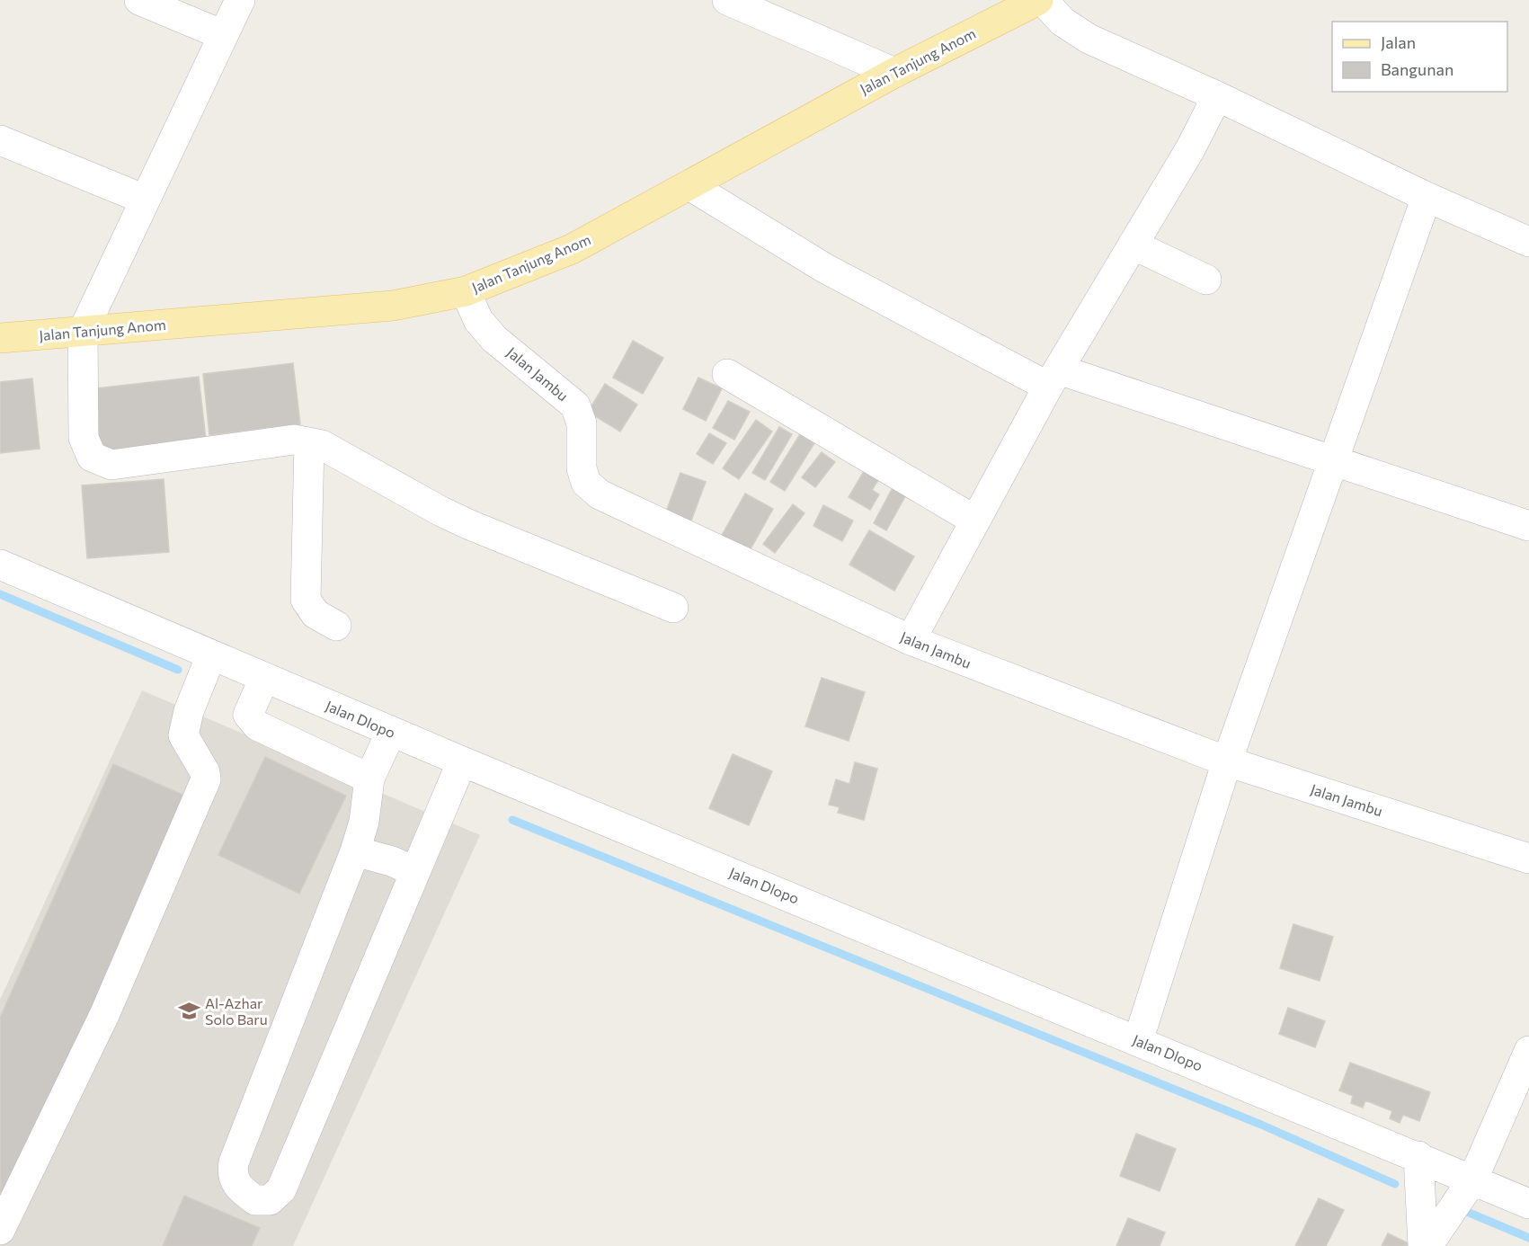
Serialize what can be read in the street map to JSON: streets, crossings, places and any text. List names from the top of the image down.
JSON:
{
  "streets": {
    "main road": ["Jalan Tanjung Anom"],
    "street": ["Jalan Jambu", "Jalan Dlopo"]
  },
  "crossings": [
    ["Jalan Tanjung Anom", "Jalan Jambu"]
  ],
  "places": {
    "school or university": ["Al-Azhar Solo Baru"]
  },
  "legend": ["Jalan", "Bangunan"]
}
